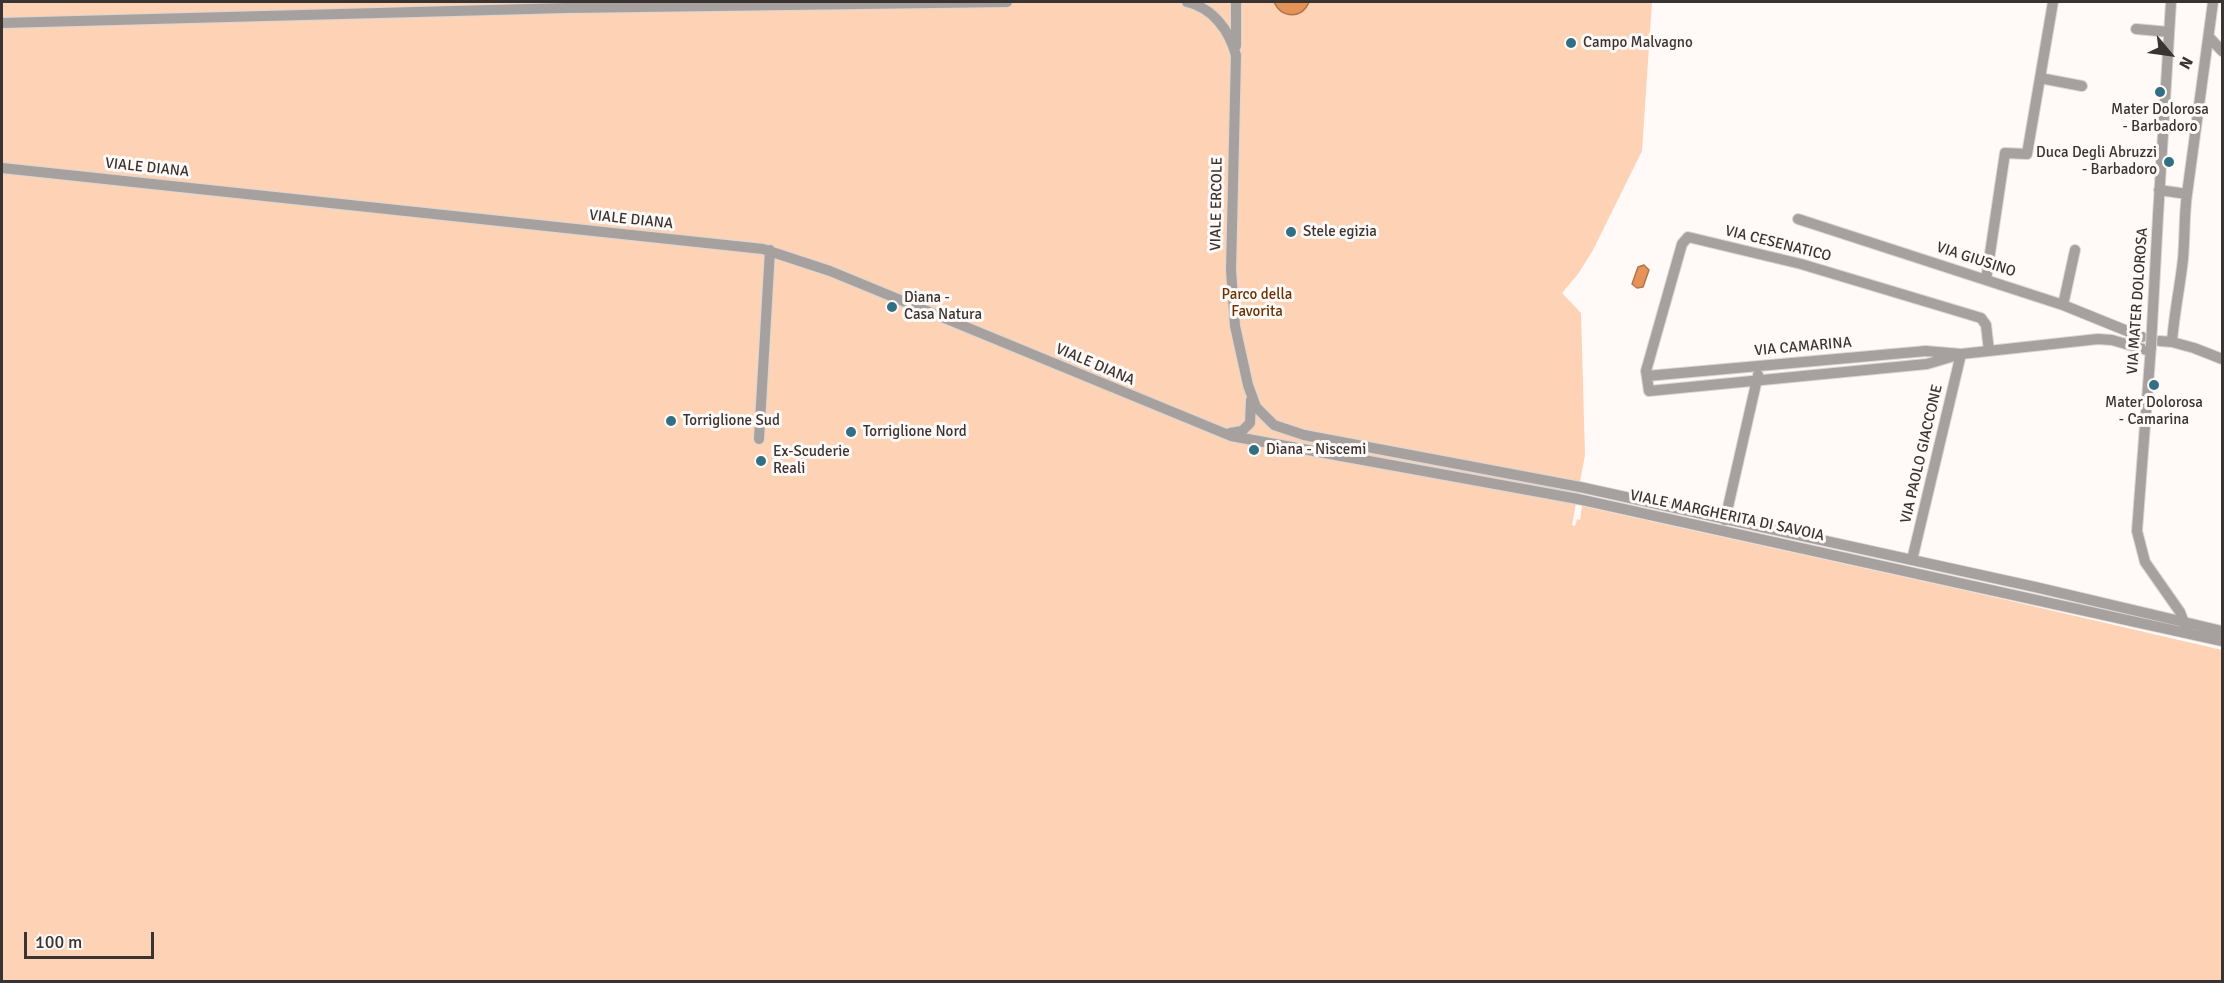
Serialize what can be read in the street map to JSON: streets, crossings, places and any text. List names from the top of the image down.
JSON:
{
  "streets": {
    "street": [
      "VIALE DIANA",
      "VIALE ERCOLE",
      "VIA CESENATICO",
      "VIA GIUSINO",
      "VIA MATER DOLOROSA",
      "VIA CAMARINA",
      "VIA PAOLO GIACCONE",
      "VIALE MARGHERITA DI SAVOIA"
    ]
  },
  "crossings": [
    ["VIALE DIANA", "VIALE MARGHERITA DI SAVOIA"],
    ["VIALE ERCOLE", "VIALE MARGHERITA DI SAVOIA"],
    ["VIA CESENATICO", "VIA CAMARINA"],
    ["VIA MATER DOLOROSA", "VIA CAMARINA"],
    ["VIA MATER DOLOROSA", "VIALE MARGHERITA DI SAVOIA"],
    ["VIA CAMARINA", "VIA PAOLO GIACCONE"],
    ["VIA PAOLO GIACCONE", "VIALE MARGHERITA DI SAVOIA"]
  ],
  "parks": ["Parco della Favorita"],
  "places": [
    "Campo Malvagno",
    "Mater Dolorosa - Barbadoro",
    "Duca Degli Abruzzi - Barbadoro",
    "Stele egizia",
    "Diana - Casa Natura",
    "Mater Dolorosa - Camarina",
    "Torriglione Sud",
    "Torriglione Nord",
    "Diana - Niscemi",
    "Ex-Scuderie Reali"
  ],
  "scale_bar": "100 m",
  "north": "bottom right"
}
